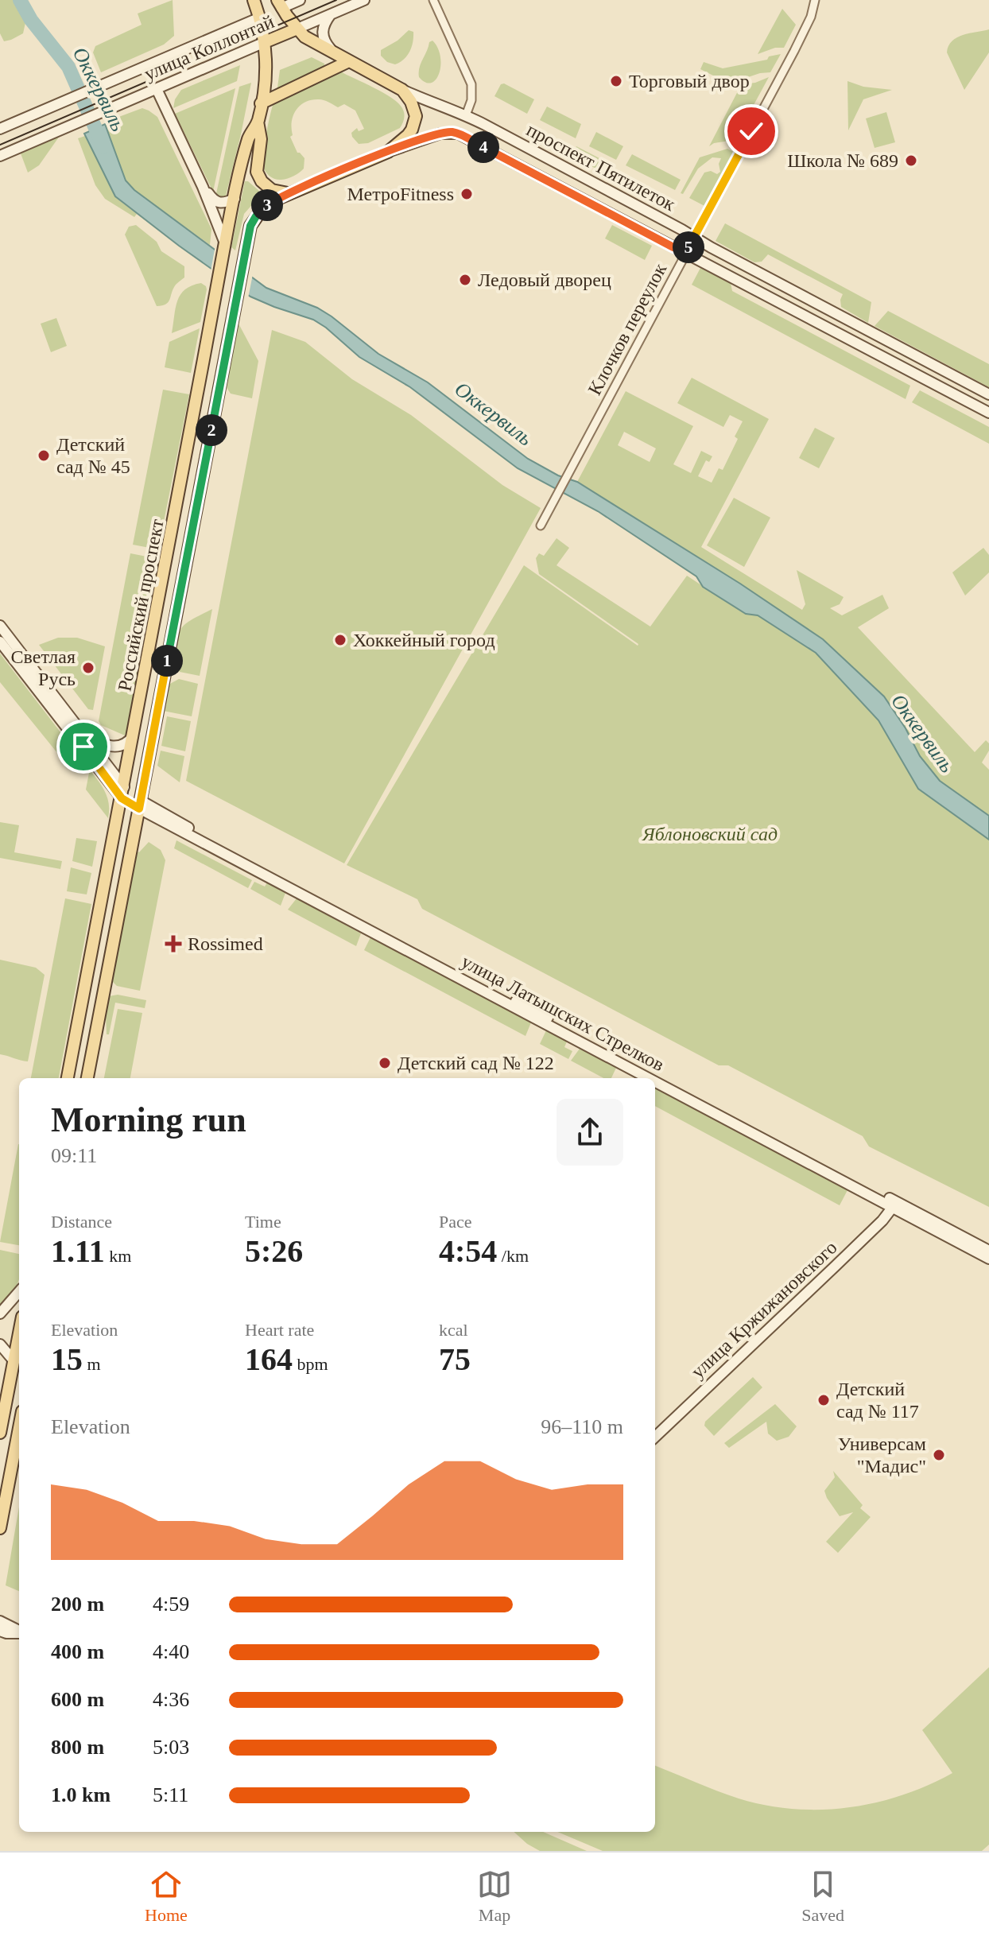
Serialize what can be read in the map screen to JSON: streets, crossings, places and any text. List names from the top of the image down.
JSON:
{
  "streets": {
    "main road": [
      "улица Коллонтай",
      "проспект Пятилеток",
      "Российский проспект",
      "улица Латышских Стрелков"
    ],
    "street": ["Клочков переулок", "улица Кржижановского"]
  },
  "crossings": [
    ["улица Коллонтай", "проспект Пятилеток"],
    ["проспект Пятилеток", "Клочков переулок"],
    ["Российский проспект", "улица Латышских Стрелков"],
    ["улица Латышских Стрелков", "улица Кржижановского"]
  ],
  "water": ["Оккервиль"],
  "parks": ["Яблоновский сад"],
  "places": {
    "other": [
      "Торговый двор",
      "Школа № 689",
      "МетроFitness",
      "Ледовый дворец",
      "Детский сад № 45",
      "Хоккейный город",
      "Светлая Русь",
      "Детский сад № 122",
      "Детский сад № 117",
      "Универсам \"Мадис\""
    ],
    "health": ["Rossimed"]
  },
  "page": {
    "pins": [
      "4",
      "3",
      "5",
      "2",
      "1"
    ],
    "heading": ["Morning run", "09:11"],
    "stats": [
      ["Distance", "1.11 km"],
      ["Time", "5:26"],
      ["Pace", "4:54 /km"],
      ["Elevation", "15 m"],
      ["Heart rate", "164 bpm"],
      ["kcal", "75"]
    ],
    "chart": ["Elevation", "96–110 m"],
    "list": [
      {
        "name": "200 m",
        "note": "4:59"
      },
      {
        "name": "400 m",
        "note": "4:40"
      },
      {
        "name": "600 m",
        "note": "4:36"
      },
      {
        "name": "800 m",
        "note": "5:03"
      },
      {
        "name": "1.0 km",
        "note": "5:11"
      }
    ],
    "tabs": ["Home", "Map", "Saved"]
  }
}
